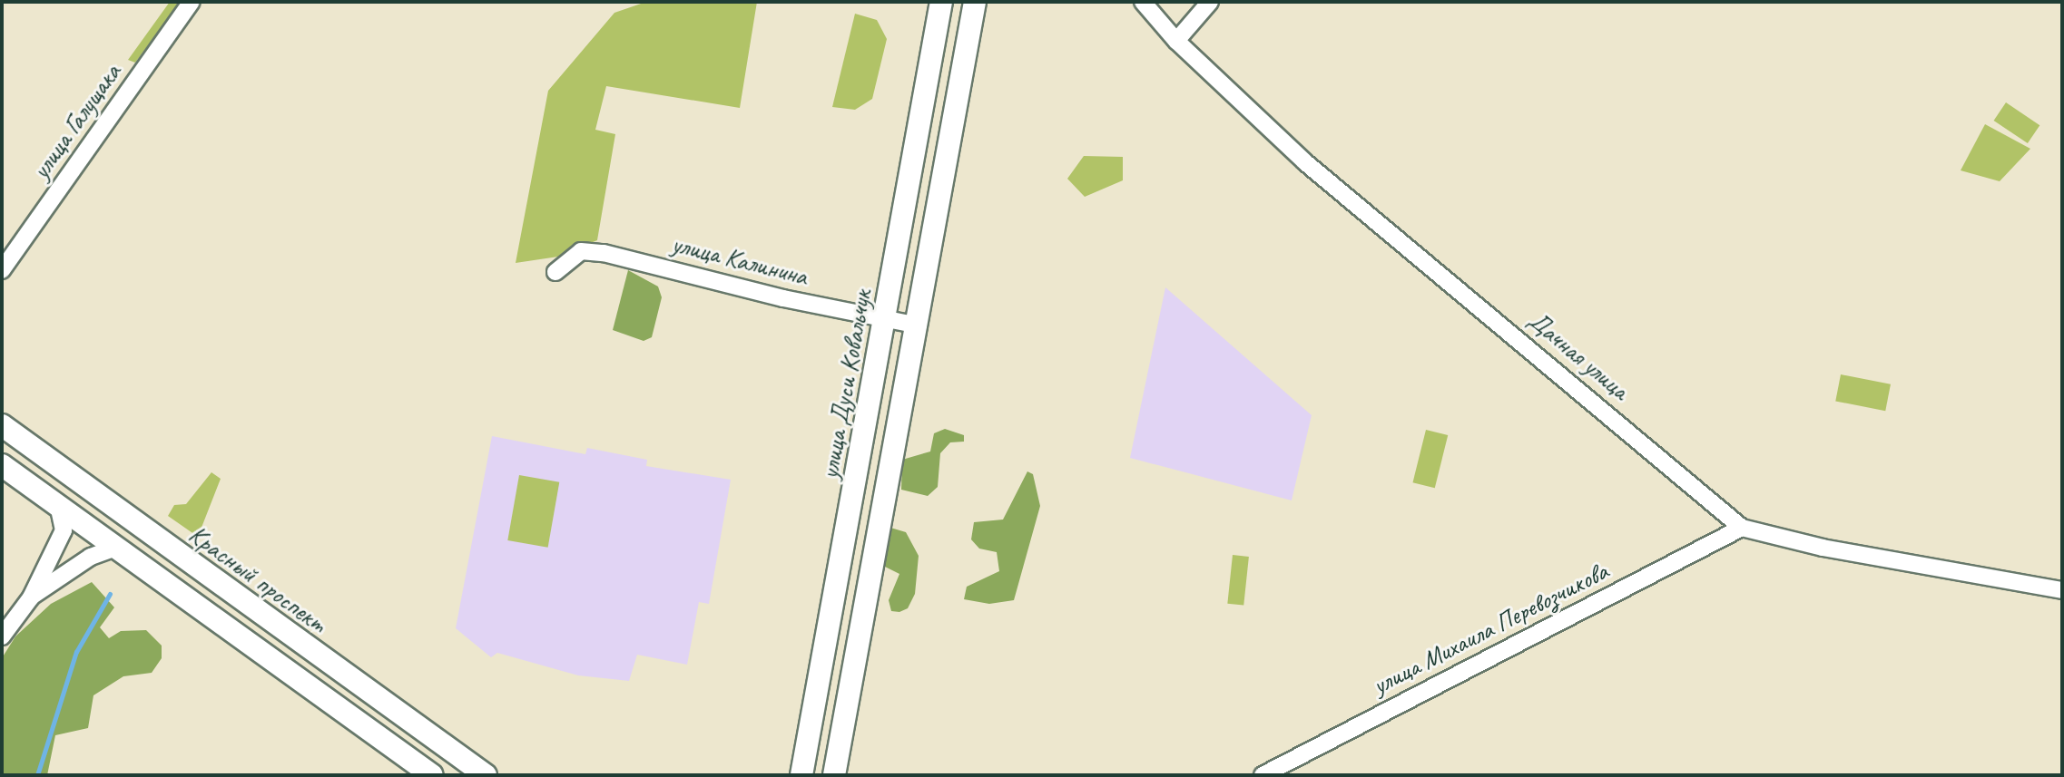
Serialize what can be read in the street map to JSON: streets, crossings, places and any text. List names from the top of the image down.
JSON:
{
  "streets": {
    "main road": ["улица Дуси Ковальчук", "Красный проспект"],
    "street": [
      "улица Галущака",
      "улица Калинина",
      "Дачная улица",
      "улица Михаила Перевозчикова"
    ]
  },
  "crossings": [
    ["улица Калинина", "улица Дуси Ковальчук"],
    ["Дачная улица", "улица Михаила Перевозчикова"]
  ]
}
